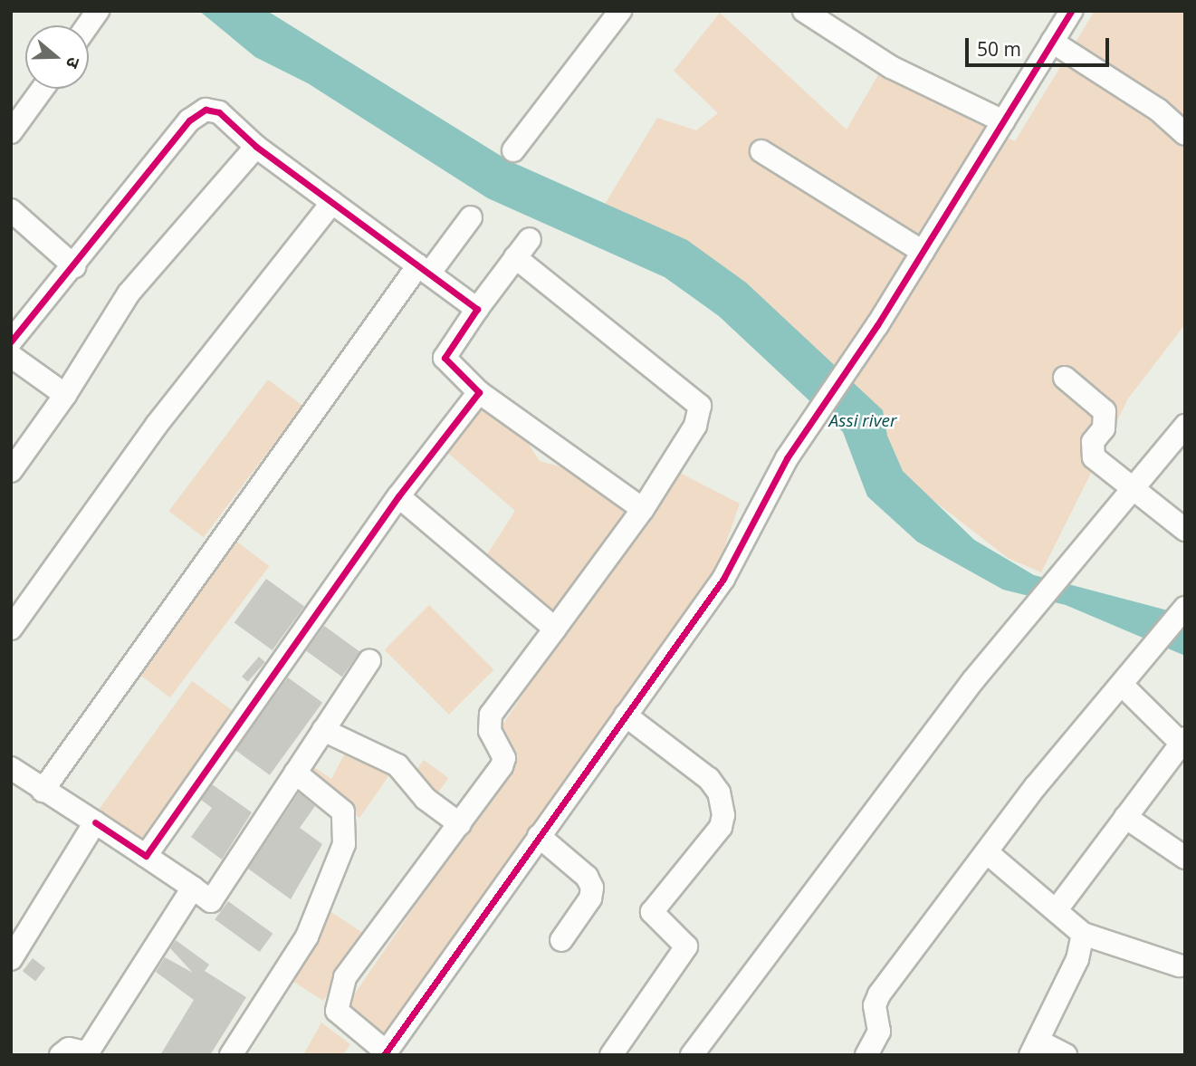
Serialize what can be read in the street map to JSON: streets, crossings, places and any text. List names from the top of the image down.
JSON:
{
  "water": ["Assi river"],
  "scale_bar": "50 m",
  "north": "right"
}
